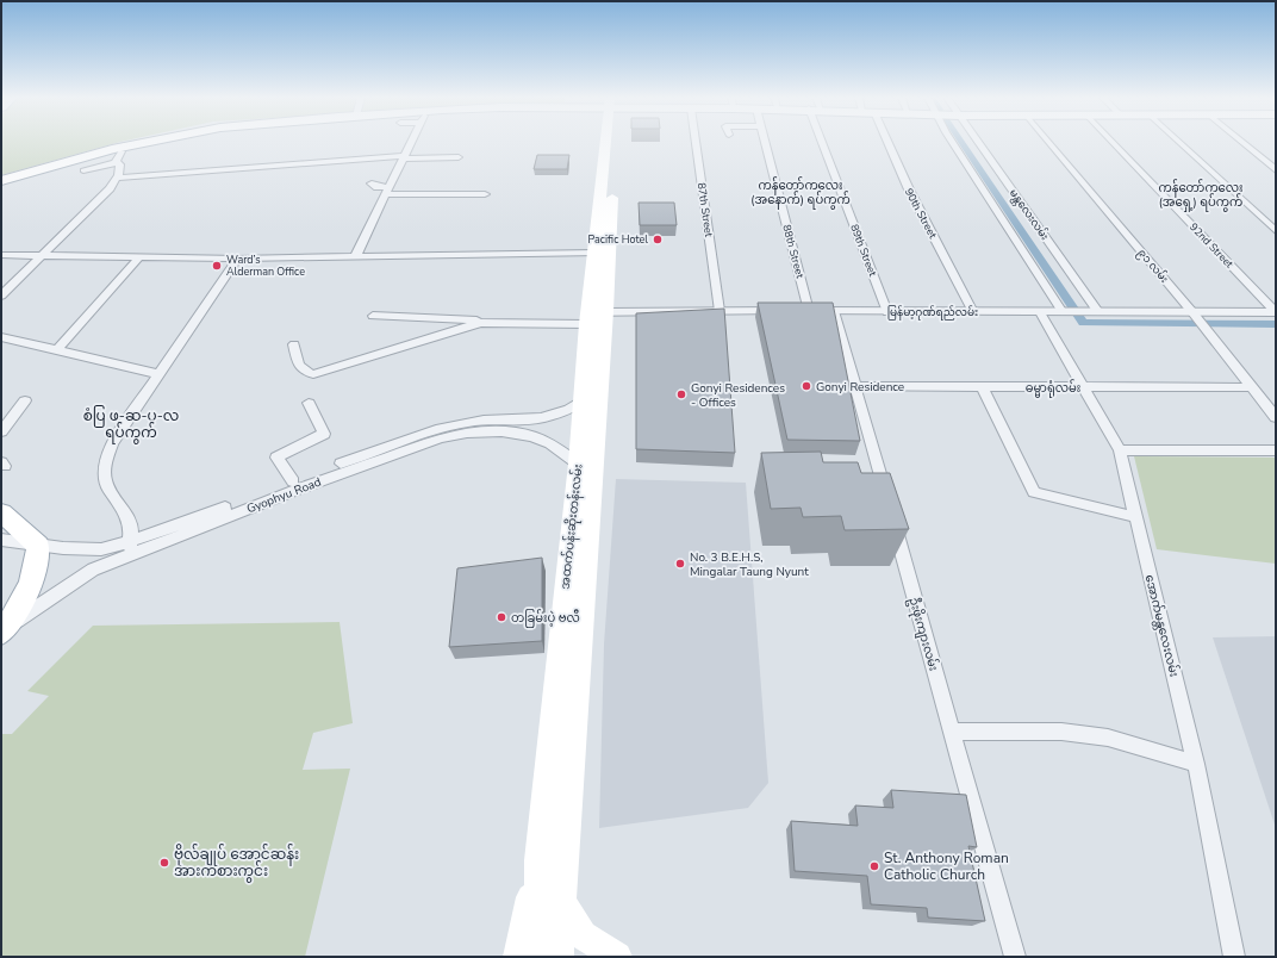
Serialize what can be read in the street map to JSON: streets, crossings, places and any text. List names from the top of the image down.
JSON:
{
  "streets": {
    "main road": ["အထက်ပန်းဆိုးတန်းလမ်း"],
    "street": [
      "87th Street",
      "90th Street",
      "မန္တလေးလမ်း",
      "92nd Street",
      "89th Street",
      "88th Street",
      "၉၁ လမ်း",
      "မြန်မာ့ဂုဏ်ရည်လမ်း",
      "ဓမ္မာရုံလမ်း",
      "Gyophyu Road",
      "အောက်မန္တလေးလမ်း",
      "ဦးဖိုးကျားလမ်း"
    ]
  },
  "crossings": [
    ["87th Street", "မြန်မာ့ဂုဏ်ရည်လမ်း"],
    ["90th Street", "မြန်မာ့ဂုဏ်ရည်လမ်း"],
    ["မန္တလေးလမ်း", "မြန်မာ့ဂုဏ်ရည်လမ်း"],
    ["92nd Street", "မြန်မာ့ဂုဏ်ရည်လမ်း"],
    ["89th Street", "မြန်မာ့ဂုဏ်ရည်လမ်း"],
    ["88th Street", "မြန်မာ့ဂုဏ်ရည်လမ်း"],
    ["၉၁ လမ်း", "မြန်မာ့ဂုဏ်ရည်လမ်း"],
    ["၉၁ လမ်း", "ဓမ္မာရုံလမ်း"],
    ["မြန်မာ့ဂုဏ်ရည်လမ်း", "အထက်ပန်းဆိုးတန်းလမ်း"],
    ["မြန်မာ့ဂုဏ်ရည်လမ်း", "အောက်မန္တလေးလမ်း"],
    ["မြန်မာ့ဂုဏ်ရည်လမ်း", "ဦးဖိုးကျားလမ်း"],
    ["ဓမ္မာရုံလမ်း", "အောက်မန္တလေးလမ်း"],
    ["ဓမ္မာရုံလမ်း", "ဦးဖိုးကျားလမ်း"],
    ["Gyophyu Road", "အထက်ပန်းဆိုးတန်းလမ်း"]
  ],
  "districts": ["ကန်တော်ကလေး (အနောက်) ရပ်ကွက်", "ကန်တော်ကလေး (အရှေ့) ရပ်ကွက်", "စံပြ ဖ-ဆ-ပ-လ ရပ်ကွက်"],
  "places": [
    "Pacific Hotel",
    "Ward’s Alderman Office",
    "Gonyi Residence",
    "Gonyi Residences - Offices",
    "No. 3 B.E.H.S, Mingalar Taung Nyunt",
    "တခြမ်းပဲ့ ဗလီ",
    "ဗိုလ်ချုပ် အောင်ဆန်း အားကစားကွင်း",
    "St. Anthony Roman Catholic Church"
  ]
}
